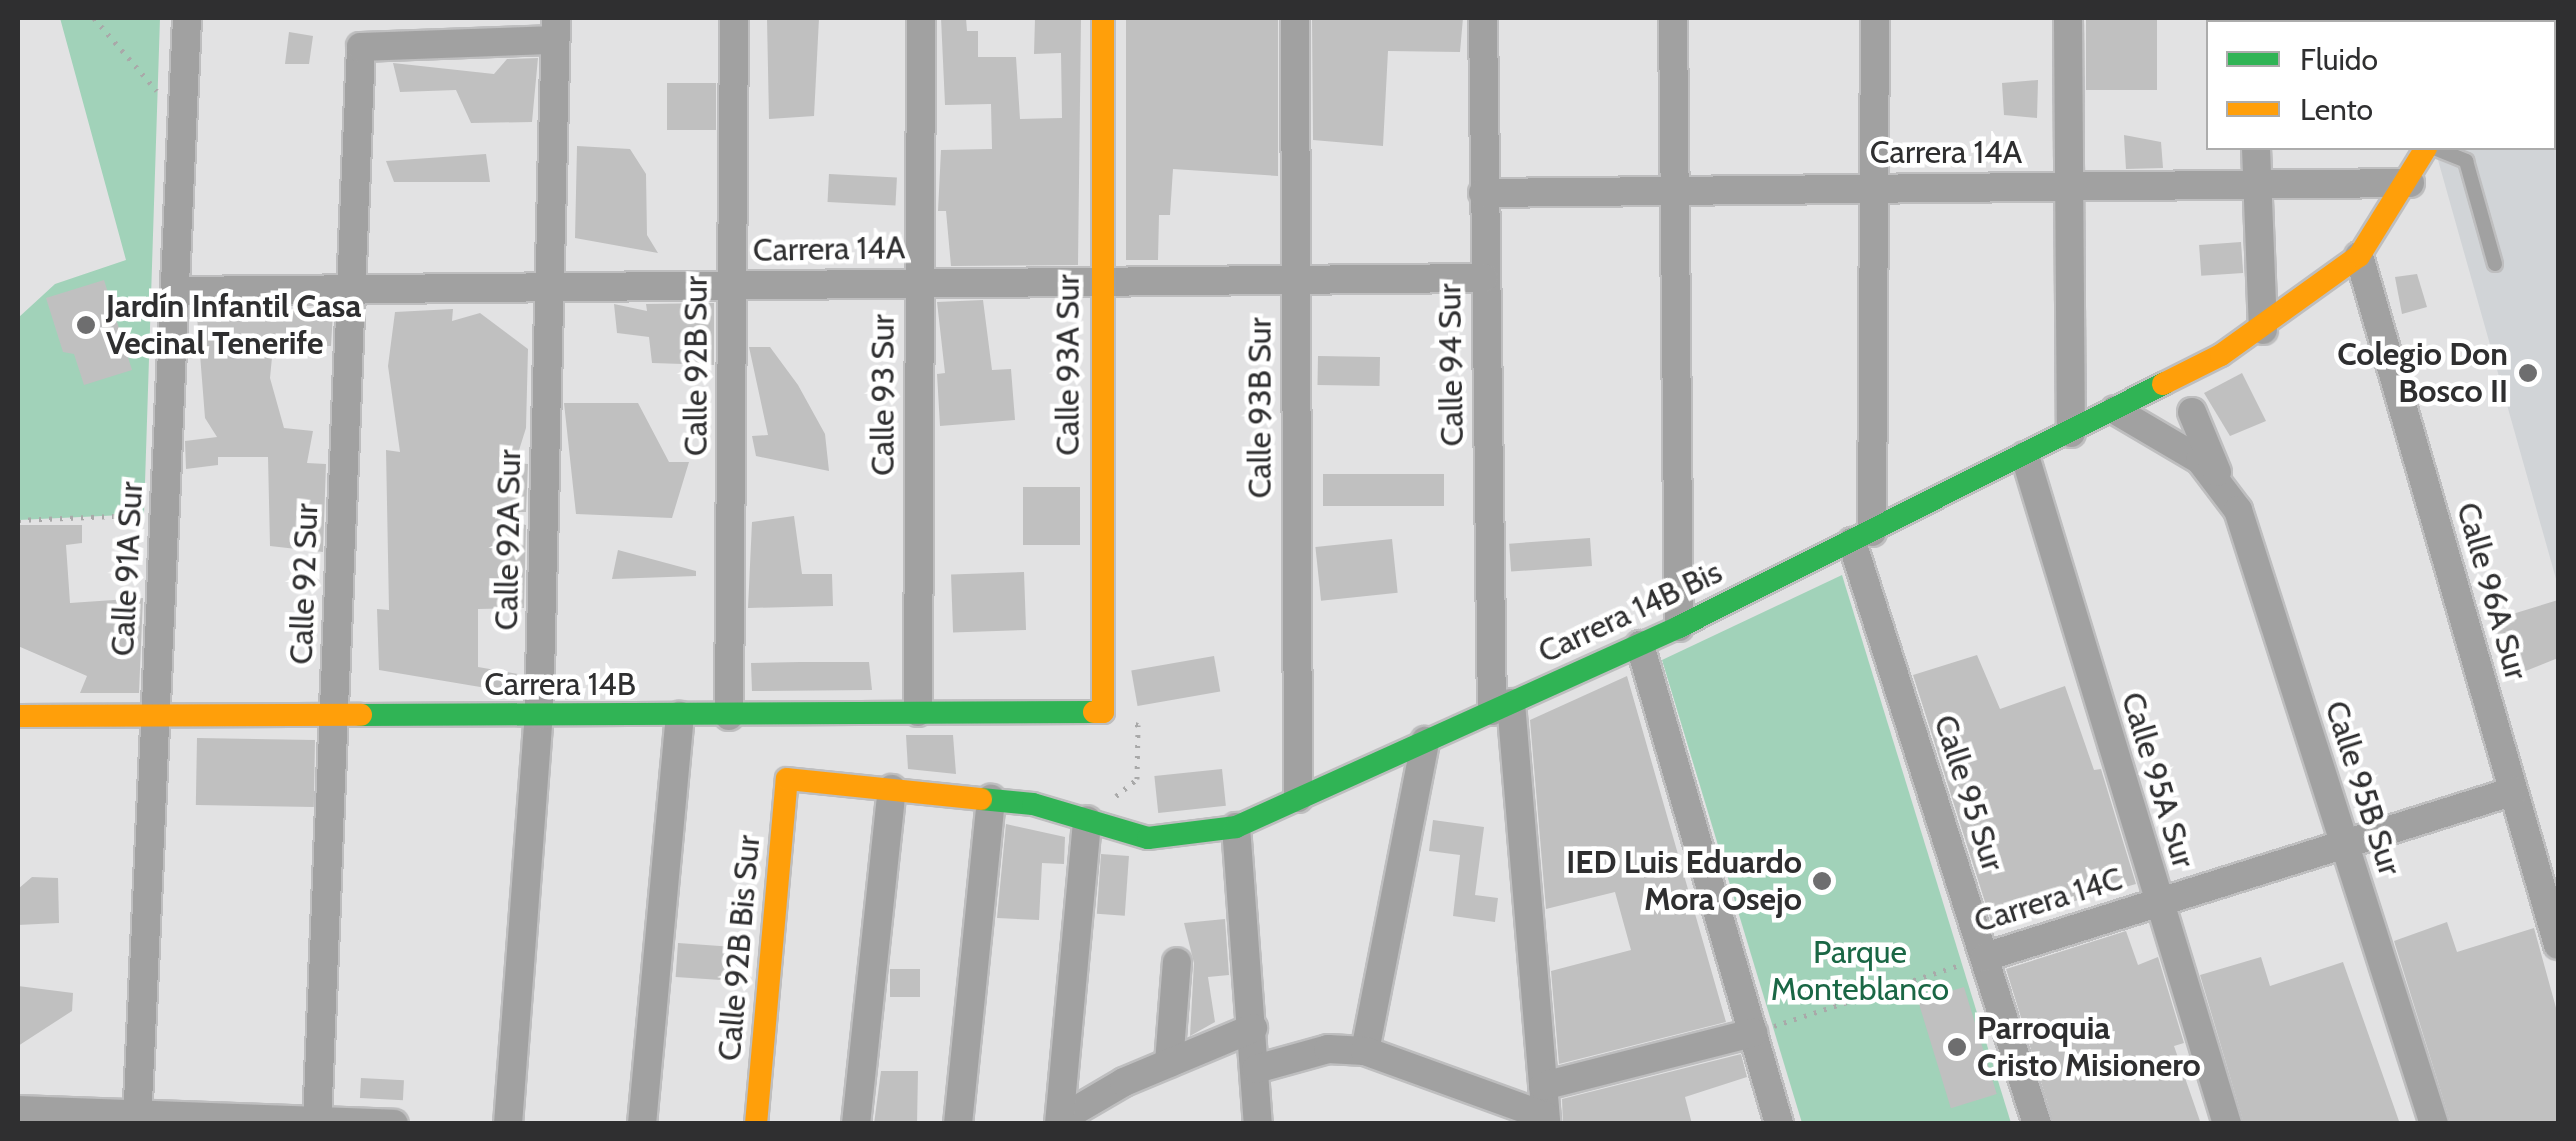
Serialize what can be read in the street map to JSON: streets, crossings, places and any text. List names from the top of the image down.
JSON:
{
  "streets": {
    "street": [
      "Carrera 14A",
      "Calle 93A Sur",
      "Calle 94 Sur",
      "Calle 92B Sur",
      "Calle 93 Sur",
      "Calle 93B Sur",
      "Calle 92A Sur",
      "Calle 91A Sur",
      "Calle 92 Sur",
      "Calle 96A Sur",
      "Carrera 14B Bis",
      "Carrera 14B",
      "Calle 95A Sur",
      "Calle 95B Sur",
      "Calle 95 Sur",
      "Carrera 14C",
      "Calle 92B Bis Sur"
    ]
  },
  "crossings": [
    ["Carrera 14A", "Calle 93A Sur"],
    ["Carrera 14A", "Calle 94 Sur"],
    ["Carrera 14A", "Calle 92B Sur"],
    ["Carrera 14A", "Calle 93 Sur"],
    ["Carrera 14A", "Calle 93B Sur"],
    ["Carrera 14A", "Calle 92A Sur"],
    ["Carrera 14A", "Calle 91A Sur"],
    ["Carrera 14A", "Calle 92 Sur"],
    ["Carrera 14A", "Carrera 14B Bis"],
    ["Carrera 14A", "Calle 95 Sur"],
    ["Calle 93A Sur", "Carrera 14B"],
    ["Calle 94 Sur", "Carrera 14B Bis"],
    ["Calle 92B Sur", "Carrera 14B"],
    ["Calle 93 Sur", "Carrera 14B"],
    ["Calle 93B Sur", "Carrera 14B Bis"],
    ["Calle 92A Sur", "Calle 92 Sur"],
    ["Calle 92A Sur", "Carrera 14B"],
    ["Calle 91A Sur", "Carrera 14B"],
    ["Calle 92 Sur", "Carrera 14B"],
    ["Calle 96A Sur", "Carrera 14B Bis"],
    ["Calle 96A Sur", "Carrera 14C"],
    ["Carrera 14B Bis", "Calle 95A Sur"],
    ["Carrera 14B Bis", "Calle 95 Sur"],
    ["Carrera 14B Bis", "Calle 92B Bis Sur"],
    ["Calle 95A Sur", "Carrera 14C"],
    ["Calle 95B Sur", "Carrera 14C"],
    ["Calle 95 Sur", "Carrera 14C"]
  ],
  "parks": ["Parque Monteblanco"],
  "places": [
    "Jardín Infantil Casa Vecinal Tenerife",
    "Colegio Don Bosco II",
    "IED Luis Eduardo Mora Osejo",
    "Parroquia Cristo Misionero"
  ],
  "legend": ["Fluido", "Lento"]
}
